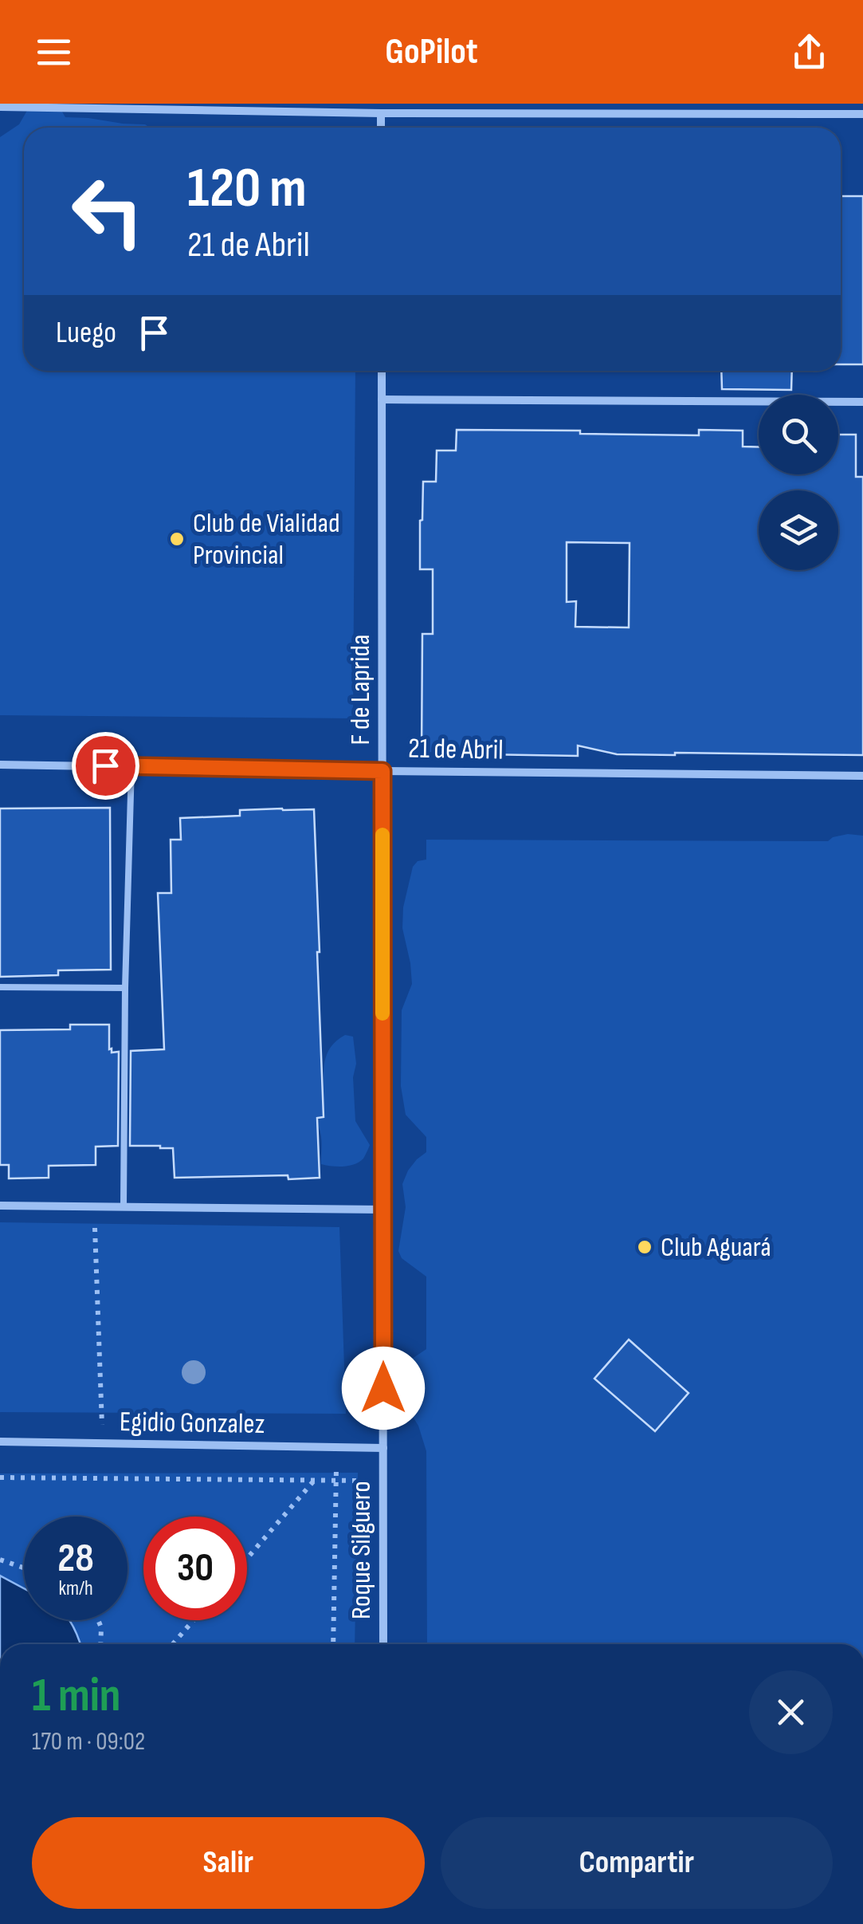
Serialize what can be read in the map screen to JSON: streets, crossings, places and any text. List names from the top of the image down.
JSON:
{
  "streets": {
    "street": [
      "F de Laprida",
      "21 de Abril",
      "Egidio Gonzalez",
      "Roque Silguero"
    ]
  },
  "crossings": [
    ["F de Laprida", "21 de Abril"],
    ["F de Laprida", "Egidio Gonzalez"],
    ["F de Laprida", "Roque Silguero"],
    ["Egidio Gonzalez", "Roque Silguero"]
  ],
  "places": ["Club de Vialidad Provincial", "Club Aguará"],
  "page": {
    "header": "GoPilot",
    "turn": ["120 m", "21 de Abril"],
    "then": "Luego",
    "speed": "28 km/h",
    "limit": "30",
    "heading": ["1 min", "170 m · 09:02"],
    "buttons": ["Salir", "Compartir"]
  }
}
